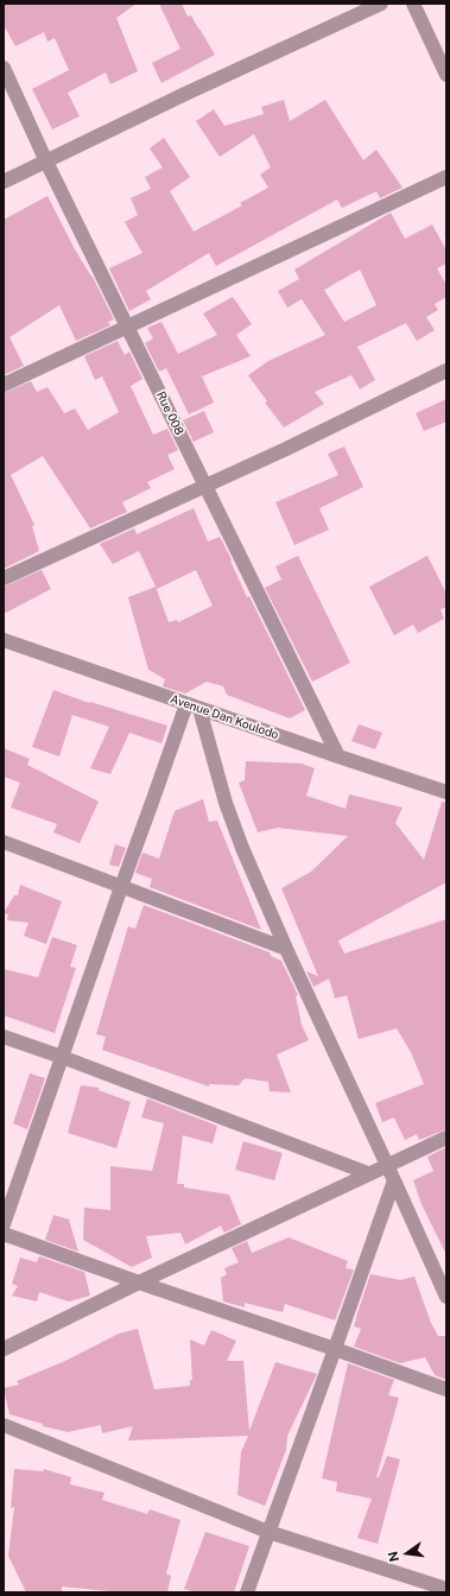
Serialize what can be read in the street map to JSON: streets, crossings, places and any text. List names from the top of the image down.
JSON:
{
  "streets": {
    "street": ["Rue 008", "Avenue Dan Koulodo"]
  },
  "crossings": [
    ["Rue 008", "Avenue Dan Koulodo"]
  ],
  "north": "left"
}
